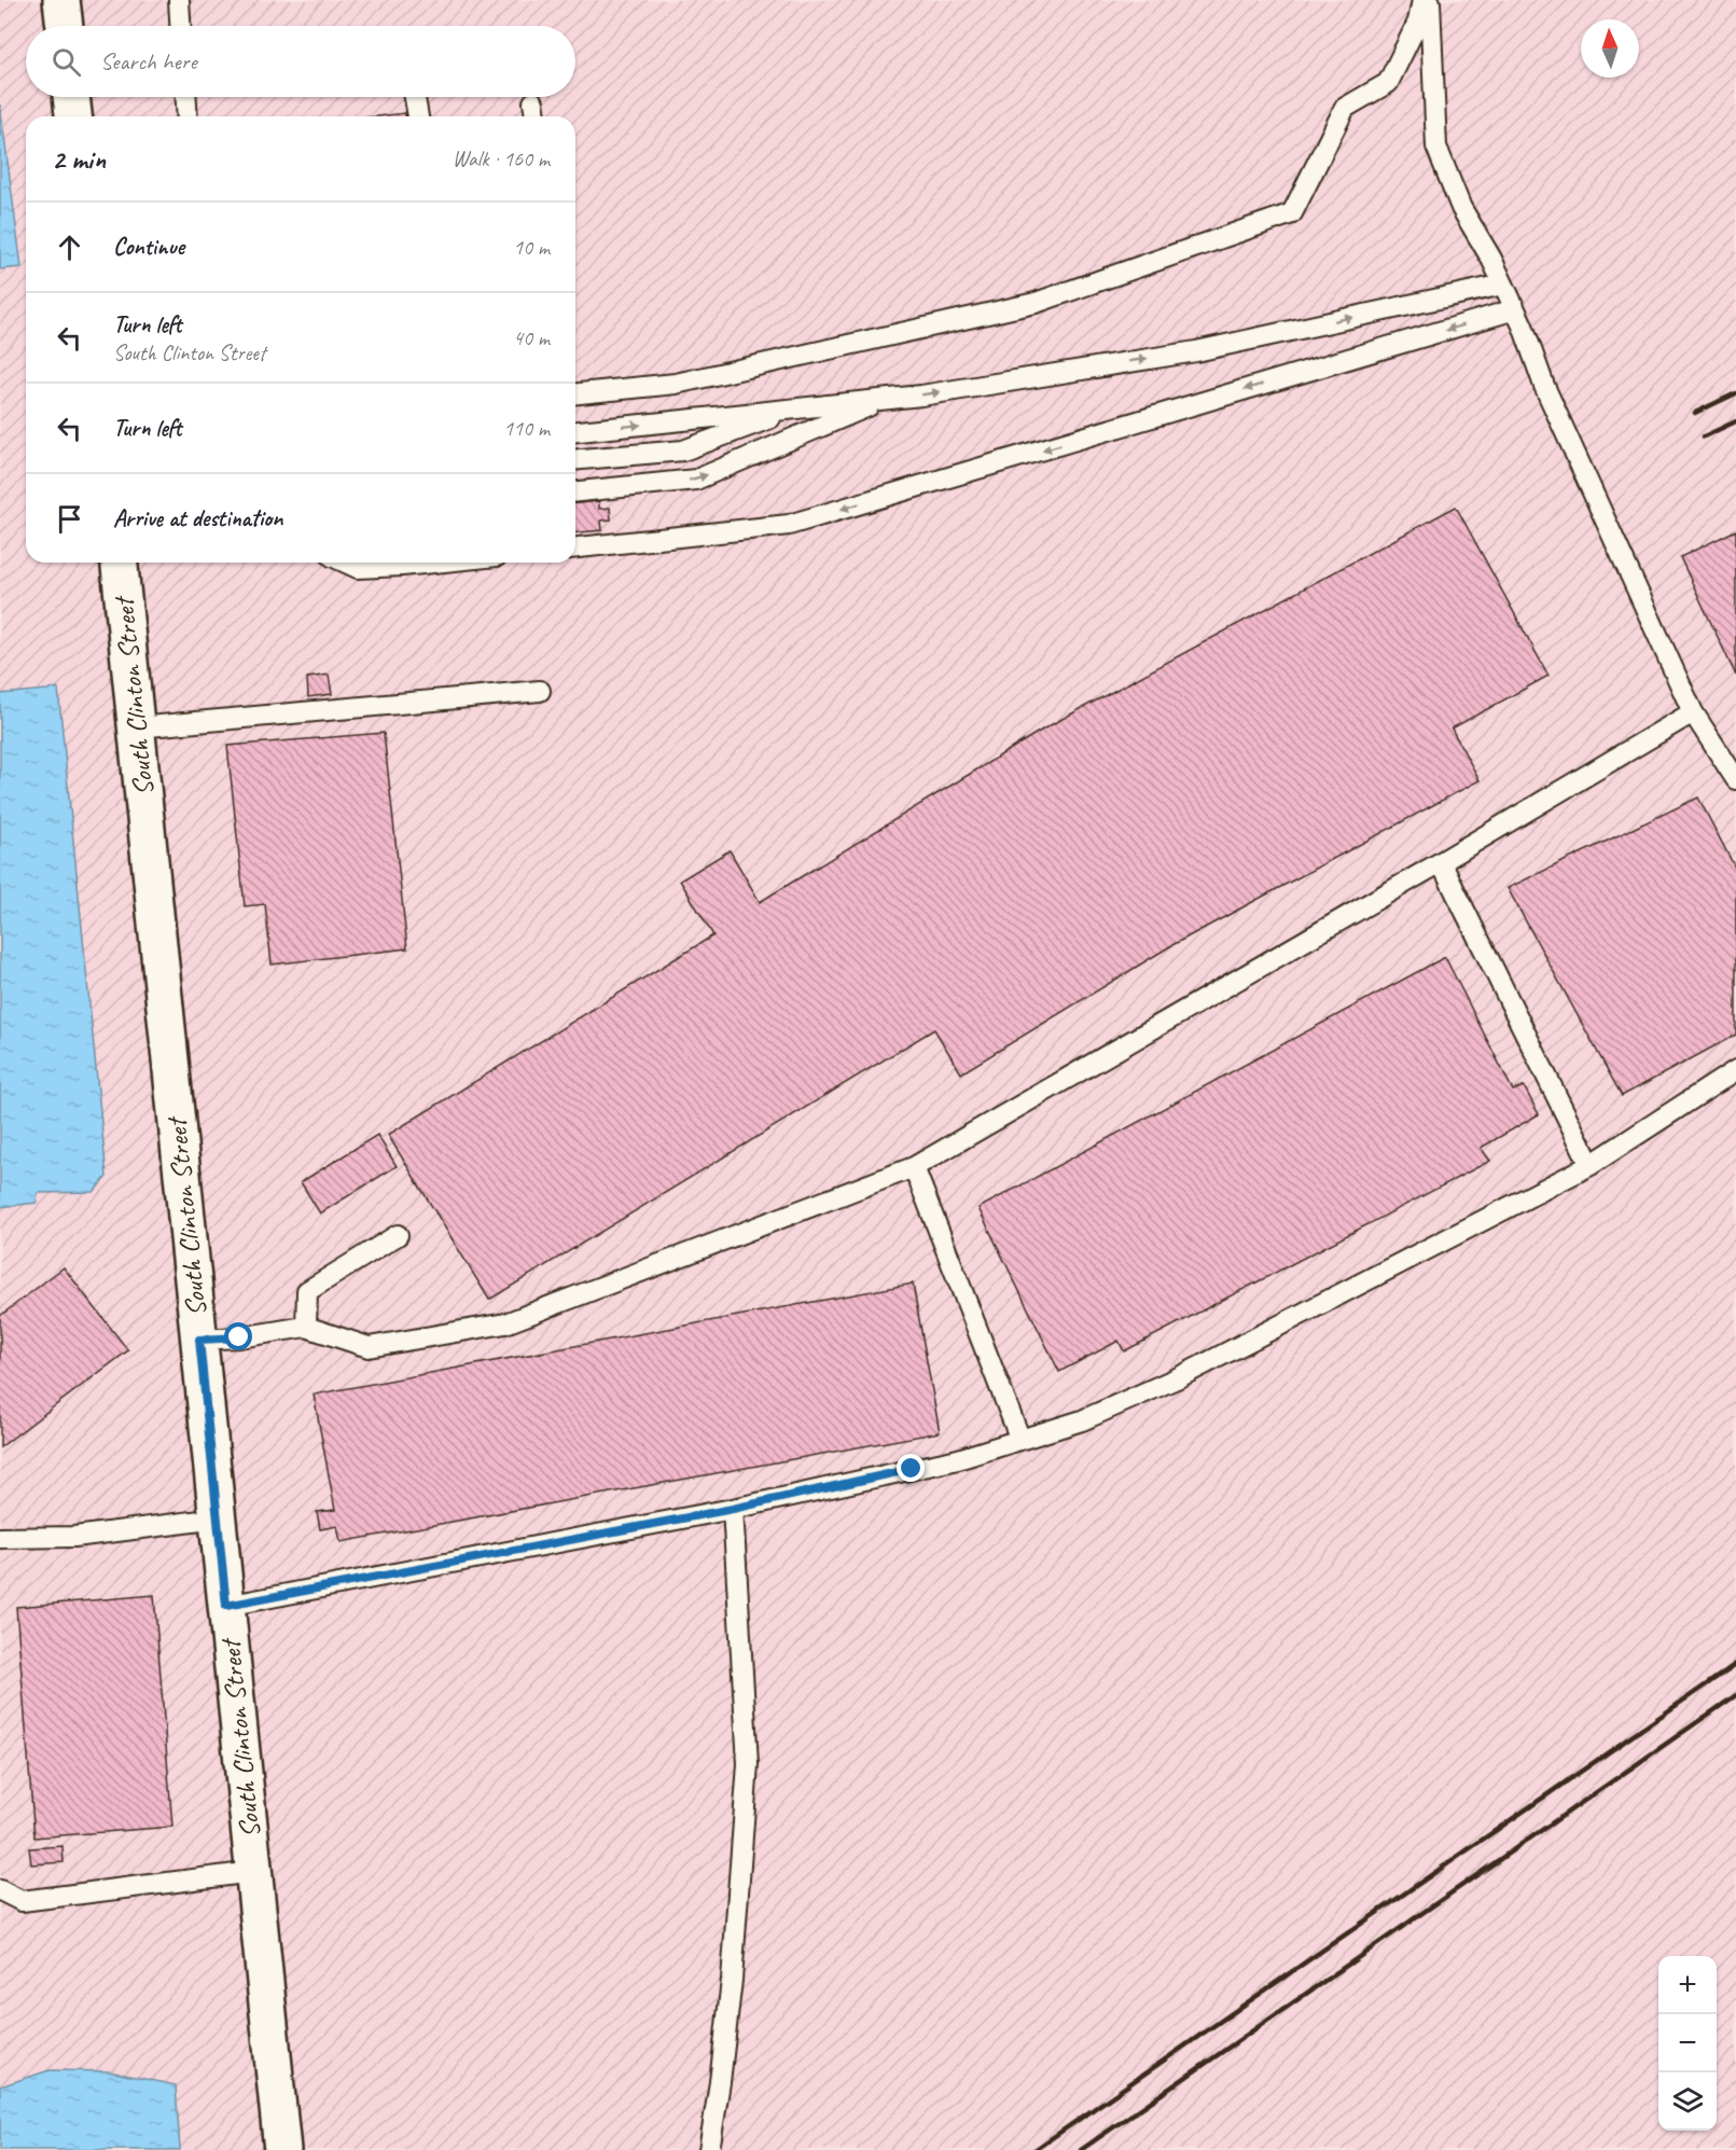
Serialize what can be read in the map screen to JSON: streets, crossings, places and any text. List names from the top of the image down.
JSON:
{
  "streets": {
    "main road": ["South Clinton Street"]
  },
  "north": "top",
  "page": {
    "search": "Search here",
    "heading": ["2 min", "Walk · 160 m"],
    "list": [
      ["Continue", "10 m"],
      ["Turn left", "South Clinton Street", "40 m"],
      ["Turn left", "110 m"],
      "Arrive at destination"
    ],
    "map_buttons": ["+", "−"]
  }
}
